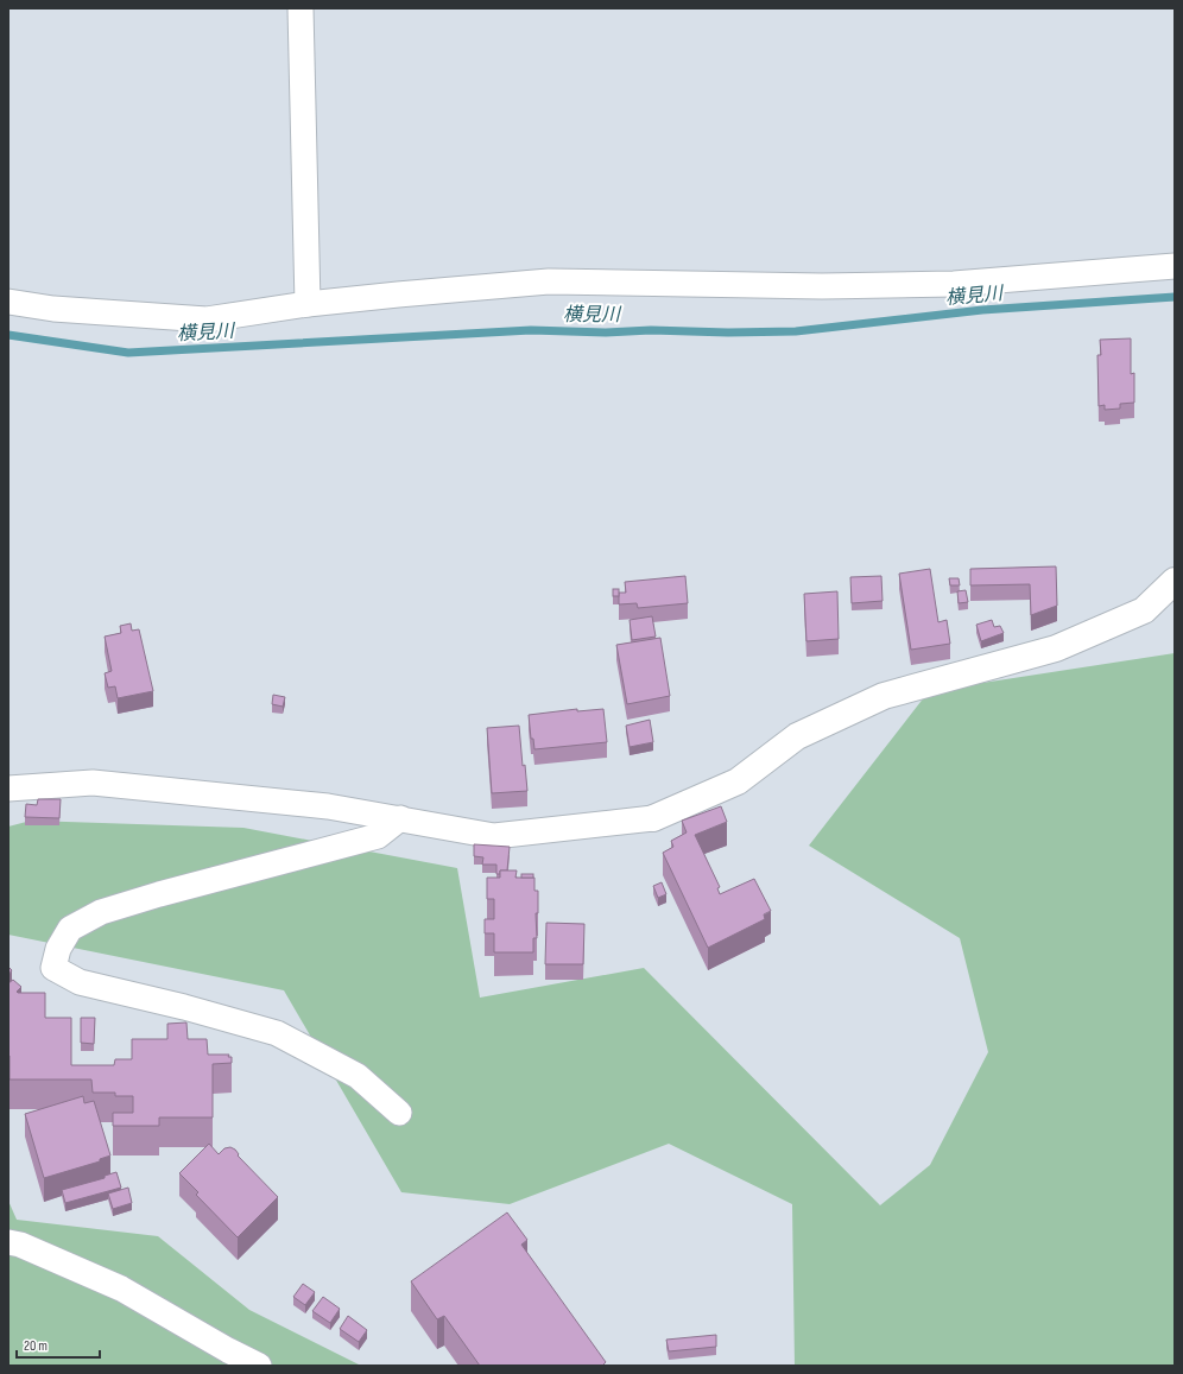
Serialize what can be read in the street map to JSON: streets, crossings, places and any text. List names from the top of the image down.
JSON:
{
  "water": ["横見川"],
  "scale_bar": "20 m"
}
